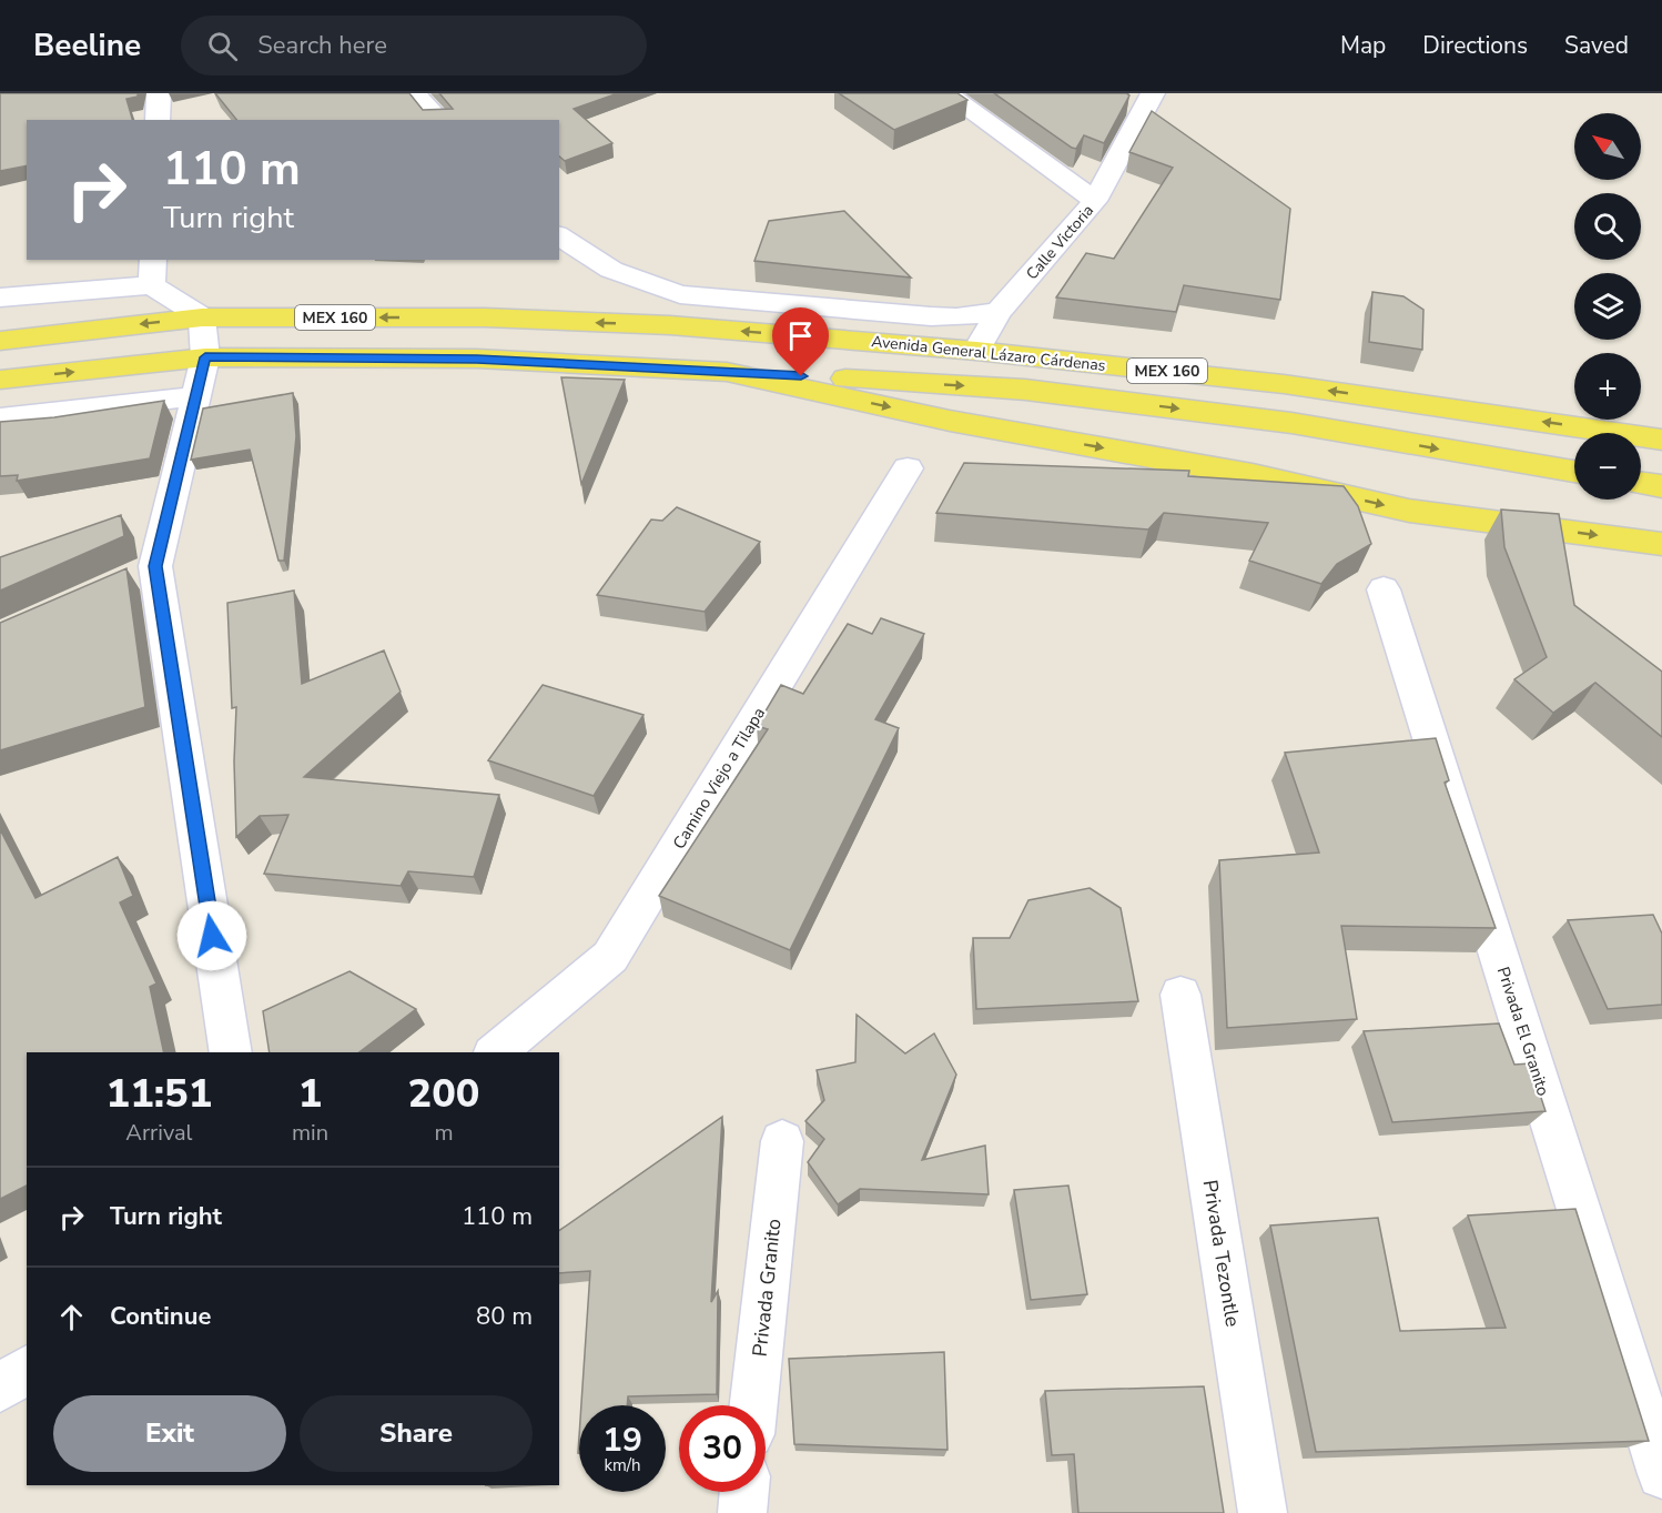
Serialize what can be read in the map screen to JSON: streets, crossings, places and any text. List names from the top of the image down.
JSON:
{
  "streets": {
    "main road": ["MEX 160", "Avenida General Lázaro Cárdenas"],
    "street": [
      "Calle Victoria",
      "Camino Viejo a Tilapa",
      "Privada El Granito",
      "Privada Tezontle",
      "Privada Granito"
    ]
  },
  "crossings": [
    ["Calle Victoria", "Avenida General Lázaro Cárdenas"],
    ["MEX 160", "Avenida General Lázaro Cárdenas"]
  ],
  "north": "top left",
  "page": {
    "header": "Beeline",
    "search": "Search here",
    "nav": ["Map", "Directions", "Saved"],
    "map_buttons": ["+", "−"],
    "turn": ["110 m", "Turn right"],
    "eta": [
      "11:51",
      "Arrival",
      "1",
      "min",
      "200",
      "m"
    ],
    "list": [
      {
        "name": "Turn right",
        "value": "110 m"
      },
      {
        "name": "Continue",
        "value": "80 m"
      }
    ],
    "buttons": ["Exit", "Share"],
    "speed": "19 km/h",
    "limit": "30"
  }
}
